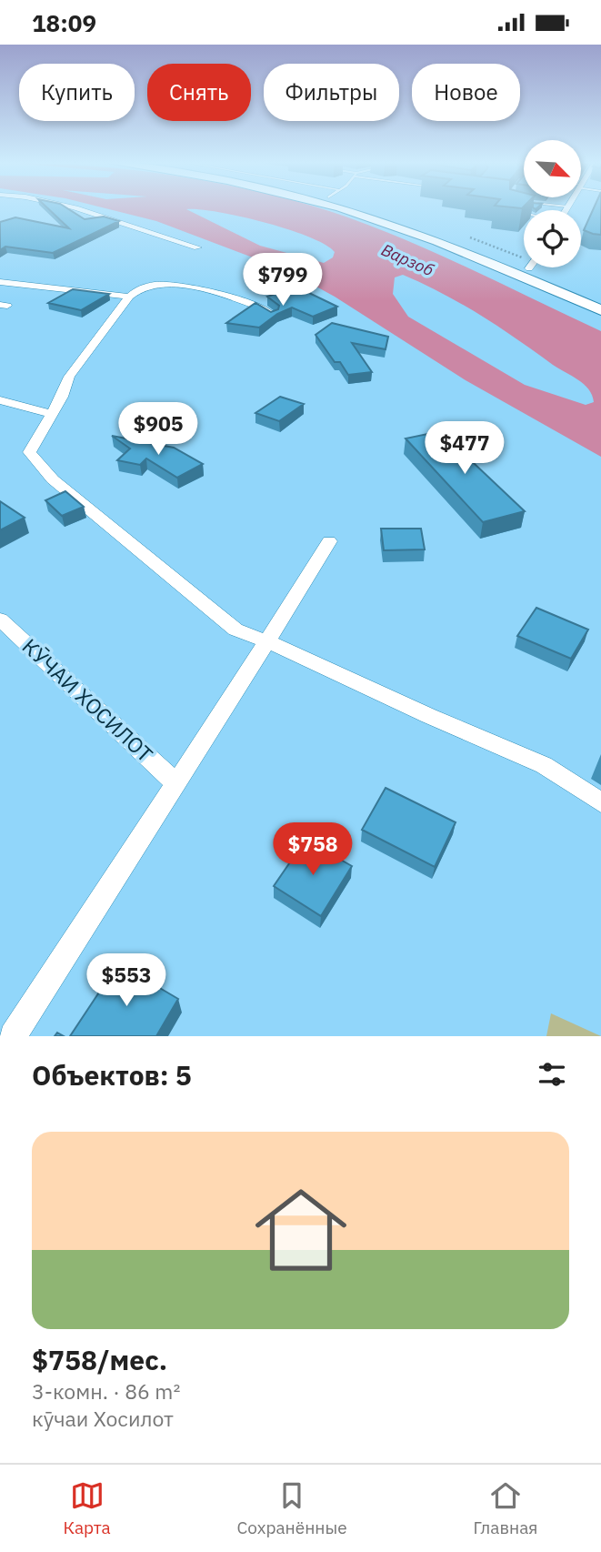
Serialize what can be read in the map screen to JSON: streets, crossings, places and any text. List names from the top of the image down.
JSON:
{
  "streets": {
    "street": ["КӮЧАИ ХОСИЛОТ"]
  },
  "water": ["Варзоб"],
  "north": "bottom right",
  "page": {
    "status": "18:09",
    "chip": [
      "Купить",
      "Снять",
      "Фильтры",
      "Новое"
    ],
    "price": [
      "$799",
      "$905",
      "$477",
      "$758",
      "$553"
    ],
    "heading": "Объектов: 5",
    "list": [
      {
        "name": "$758/мес.",
        "note": "3-комн. · 86 m² · кӯчаи Хосилот"
      }
    ],
    "tabs": ["Карта", "Сохранённые", "Главная"]
  }
}
